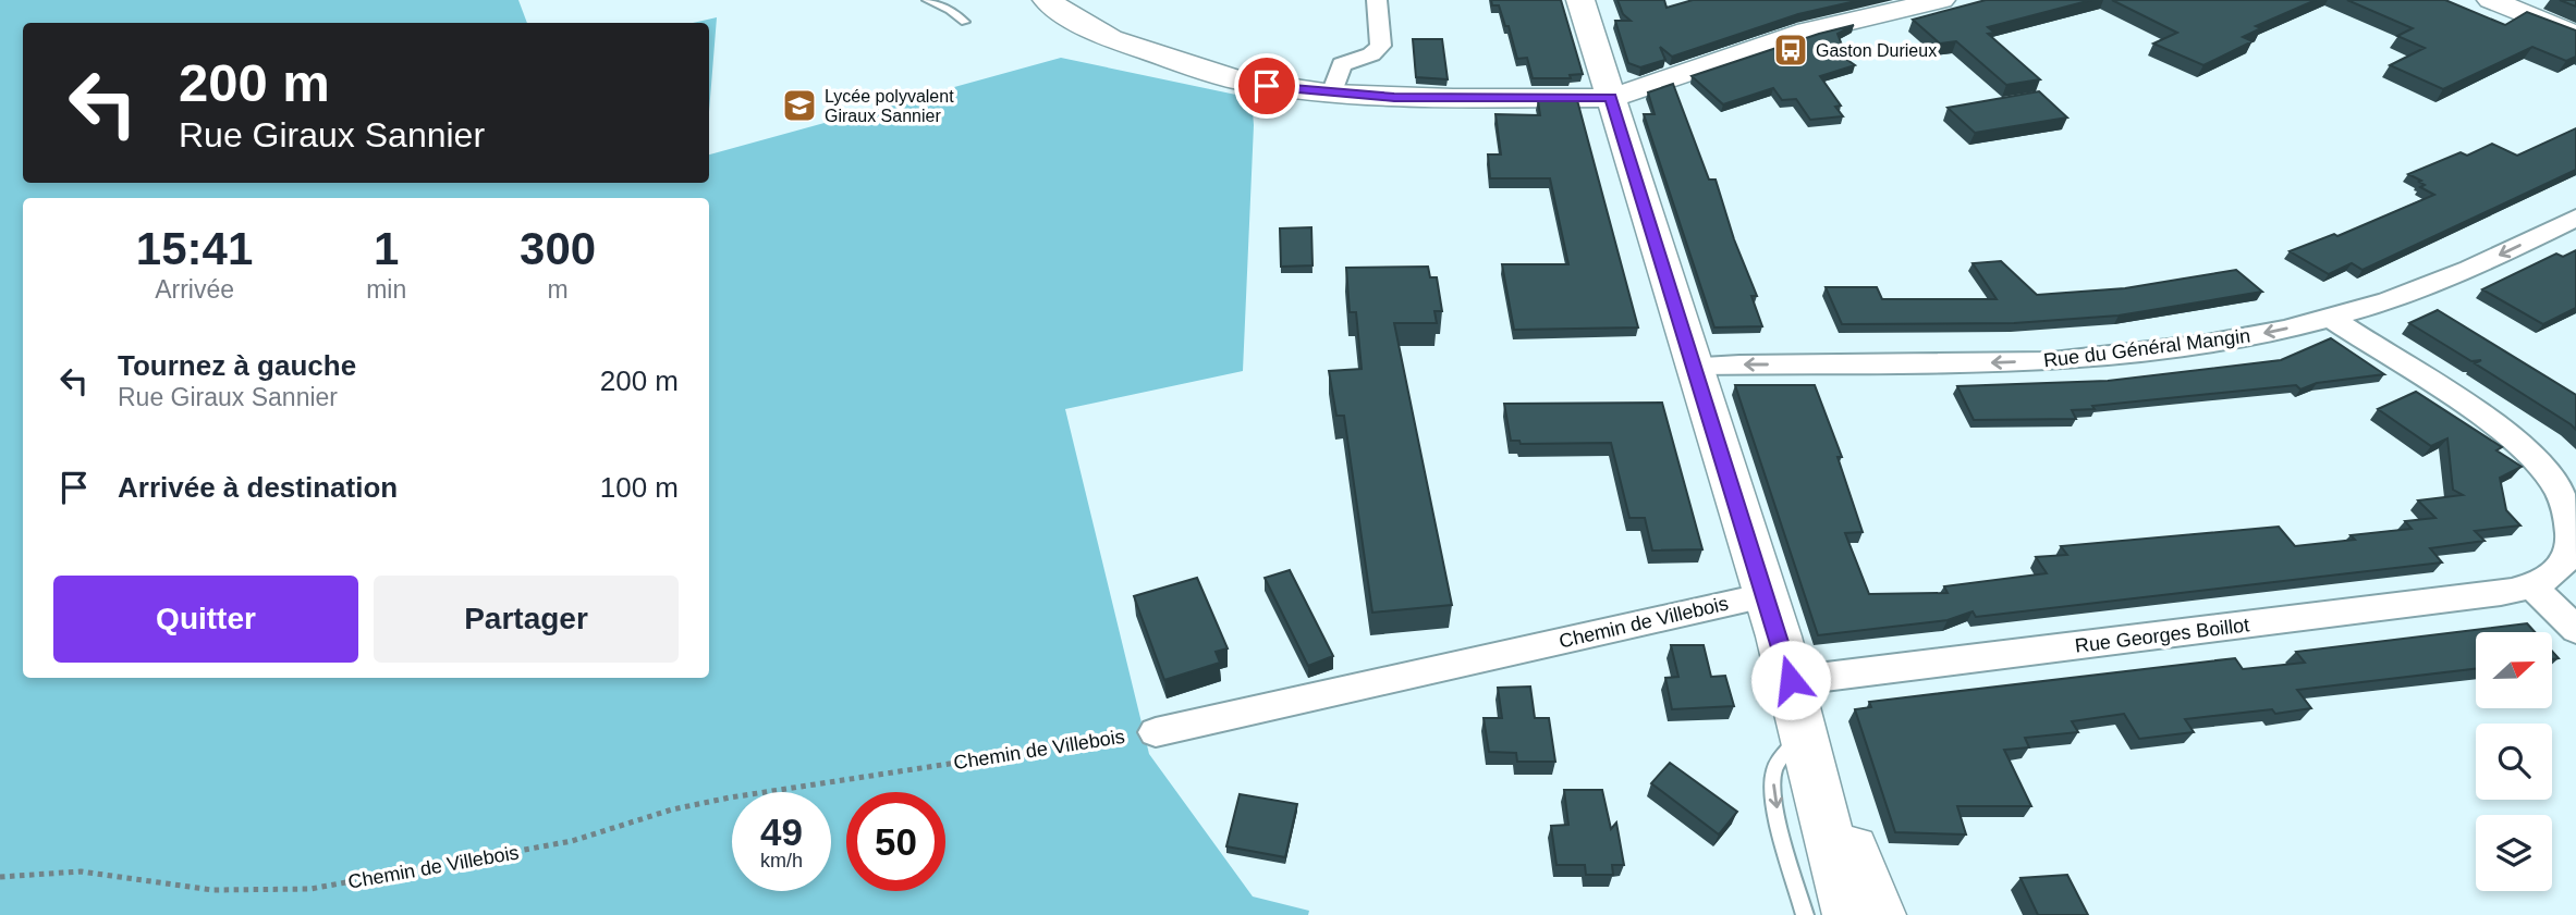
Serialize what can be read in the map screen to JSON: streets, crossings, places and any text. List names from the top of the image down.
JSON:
{
  "streets": {
    "street": ["Rue du Général Mangin", "Chemin de Villebois", "Rue Georges Boillot"]
  },
  "crossings": [
    ["Rue du Général Mangin", "Rue Georges Boillot"]
  ],
  "one_way": ["Rue du Général Mangin"],
  "places": {
    "bus stop": ["Gaston Durieux"],
    "school or university": ["Lycée polyvalent Giraux Sannier"]
  },
  "north": "right",
  "page": {
    "turn": ["200 m", "Rue Giraux Sannier"],
    "eta": [
      "15:41",
      "Arrivée",
      "1",
      "min",
      "300",
      "m"
    ],
    "list": [
      {
        "name": "Tournez à gauche",
        "note": "Rue Giraux Sannier",
        "value": "200 m"
      },
      {
        "name": "Arrivée à destination",
        "value": "100 m"
      }
    ],
    "buttons": ["Quitter", "Partager"],
    "speed": "49 km/h",
    "limit": "50"
  }
}
